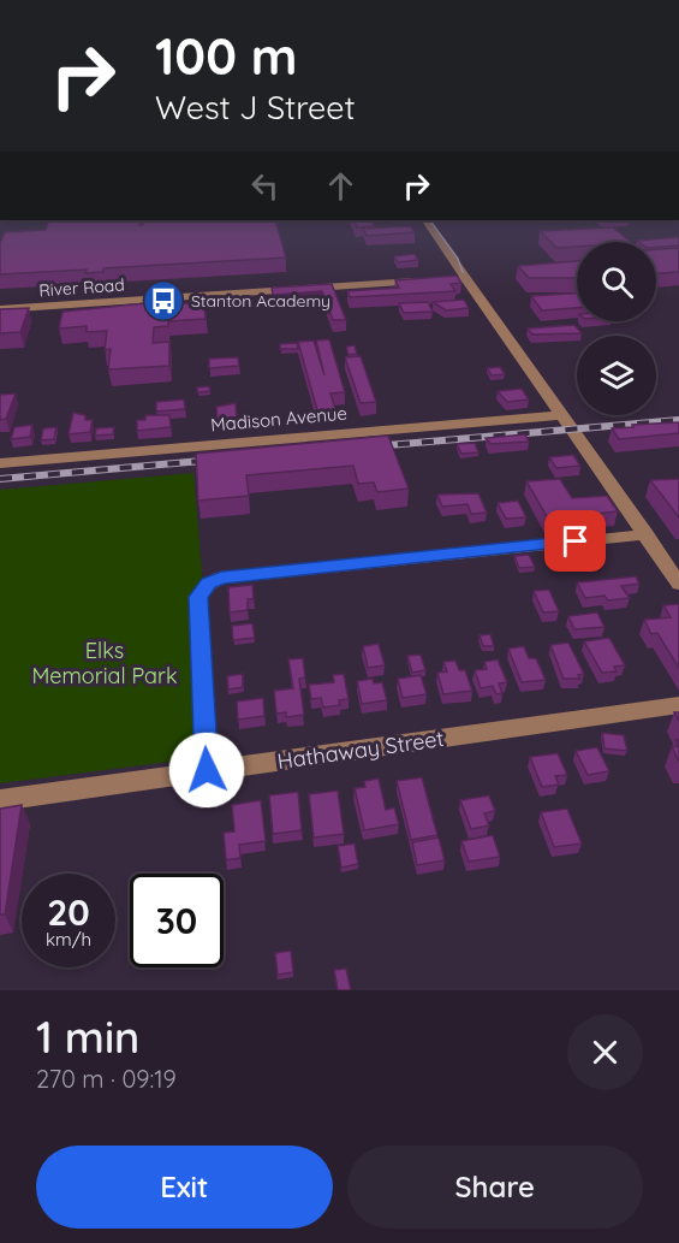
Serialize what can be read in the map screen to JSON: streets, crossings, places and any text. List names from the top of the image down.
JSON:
{
  "streets": {
    "street": ["River Road", "Madison Avenue", "Hathaway Street"]
  },
  "parks": ["Elks Memorial Park"],
  "places": {
    "bus stop": ["Stanton Academy"]
  },
  "page": {
    "turn": ["100 m", "West J Street"],
    "speed": "20 km/h",
    "limit": "30",
    "heading": ["1 min", "270 m · 09:19"],
    "buttons": ["Exit", "Share"]
  }
}
